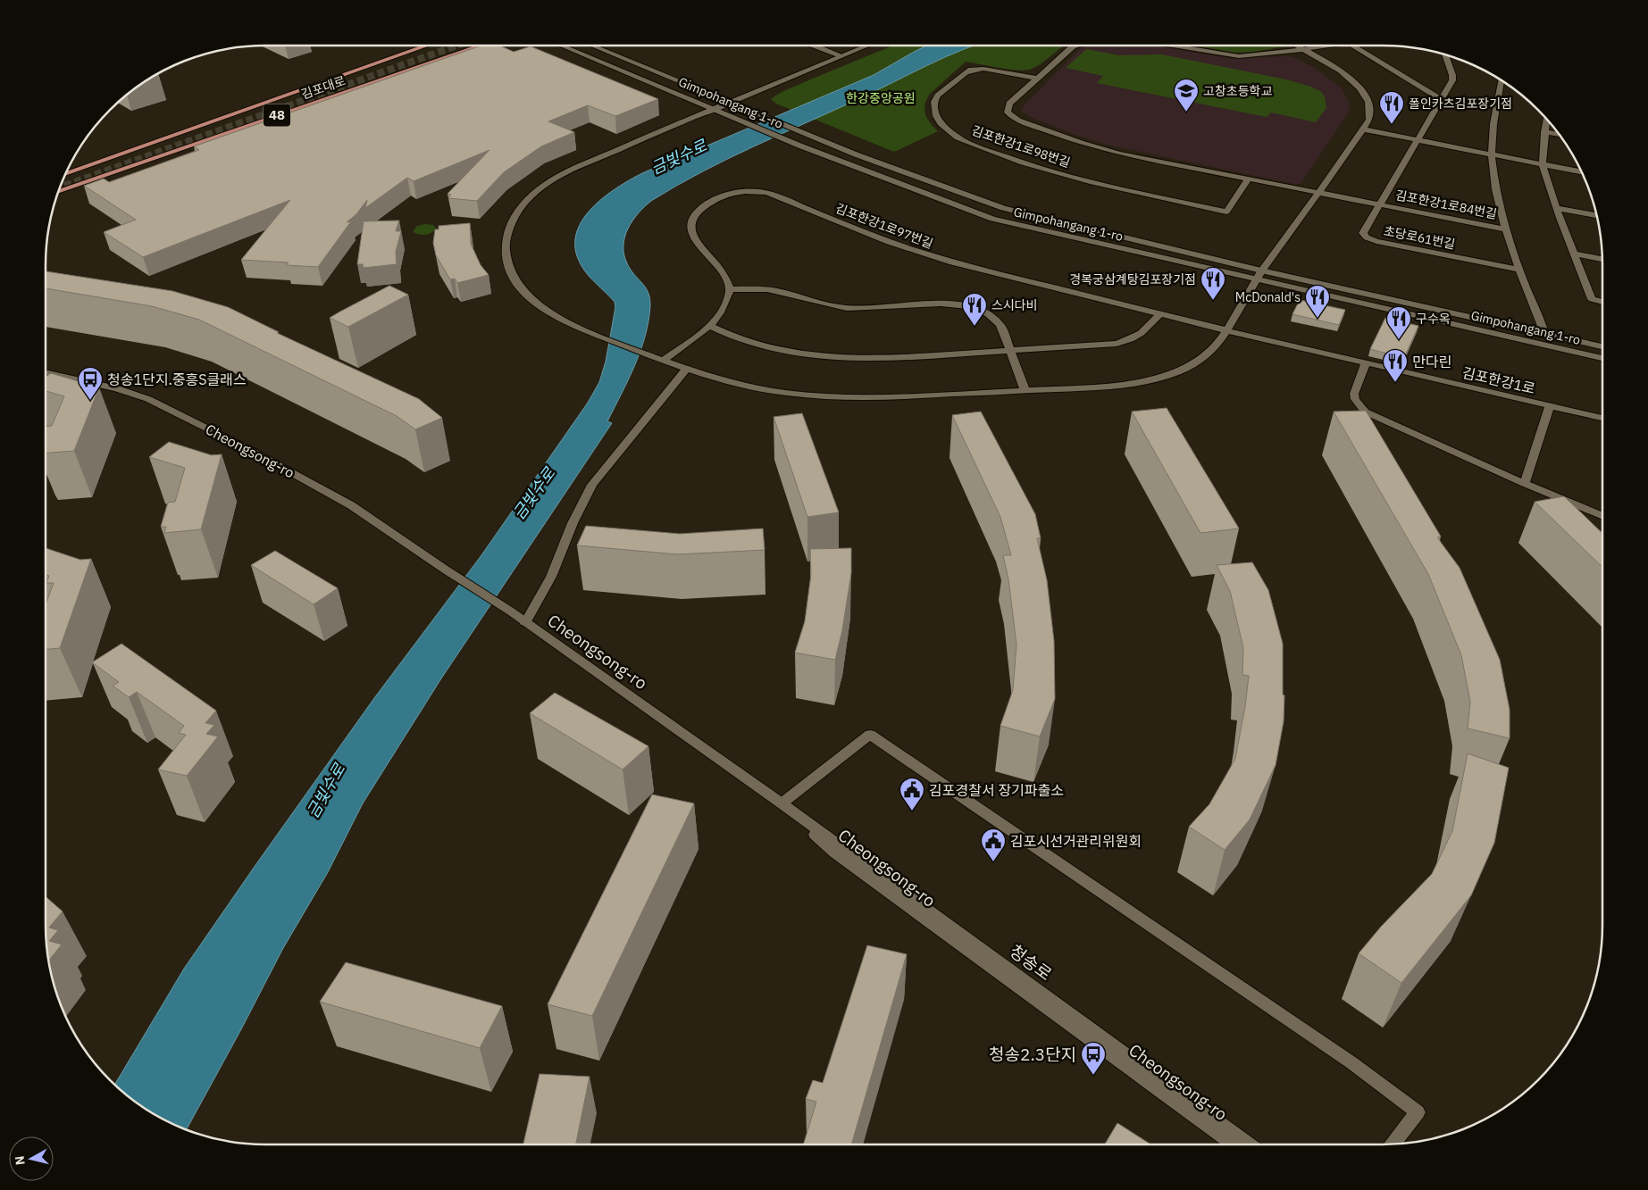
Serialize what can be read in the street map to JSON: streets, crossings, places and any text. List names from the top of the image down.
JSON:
{
  "streets": {
    "main road": ["김포대로", "48"],
    "street": [
      "Gimpohangang 1-ro",
      "김포한강1로98번길",
      "김포한강1로84번길",
      "김포한강1로97번길",
      "초당로61번길",
      "김포한강1로",
      "Cheongsong-ro",
      "청송로"
    ]
  },
  "crossings": [
    ["Gimpohangang 1-ro", "김포한강1로84번길"],
    ["김포한강1로98번길", "김포한강1로84번길"],
    ["김포한강1로84번길", "초당로61번길"],
    ["김포한강1로97번길", "김포한강1로"],
    ["Cheongsong-ro", "청송로"]
  ],
  "water": ["금빛수로"],
  "parks": ["한강중앙공원"],
  "places": {
    "school or university": ["고창초등학교"],
    "restaurant": [
      "폴인카츠김포장기점",
      "경복궁삼계탕김포장기점",
      "McDonald's",
      "스시다비",
      "구수옥",
      "만다린"
    ],
    "bus stop": ["청송1단지.중흥S클래스", "청송2.3단지"],
    "public building": ["김포경찰서 장기파출소", "김포시선거관리위원회"]
  },
  "north": "left"
}
